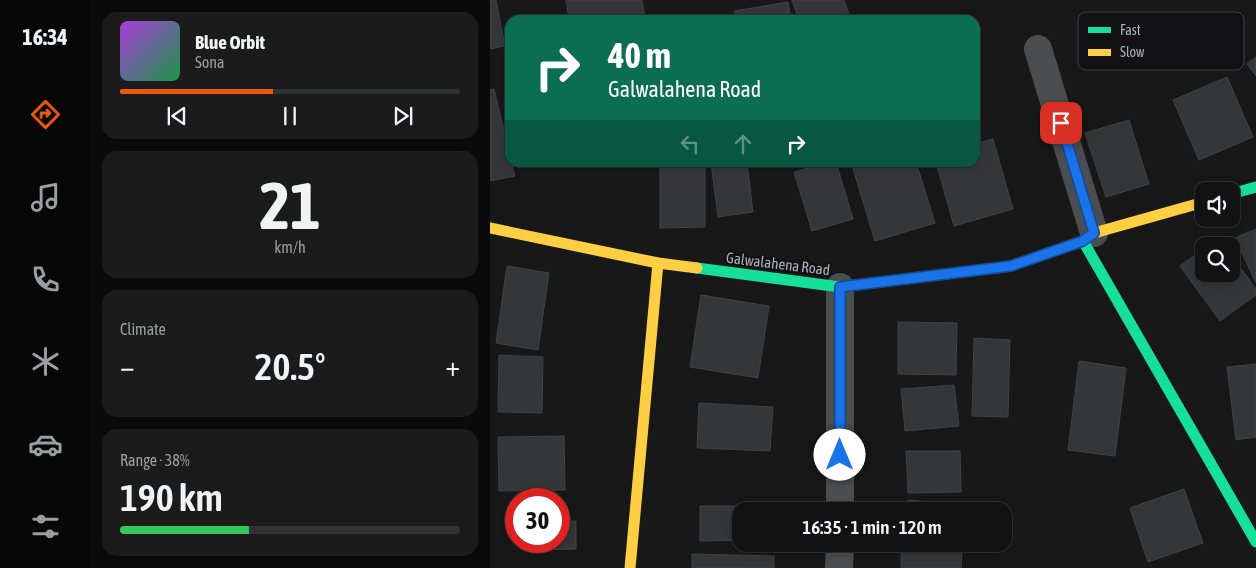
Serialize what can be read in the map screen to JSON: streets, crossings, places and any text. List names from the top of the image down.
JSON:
{
  "streets": {
    "street": ["Galwalahena Road"]
  },
  "legend": ["Fast", "Slow"],
  "page": {
    "tabs": "16:34",
    "turn": ["40 m", "Galwalahena Road"],
    "song": ["Blue Orbit", "Sona"],
    "tile": [
      ["21", "km/h"],
      "Climate",
      ["Range · 38%", "190 km"]
    ],
    "heat": ["−", "20.5°", "+"],
    "limit": "30",
    "trip": "16:35 · 1 min · 120 m"
  }
}
